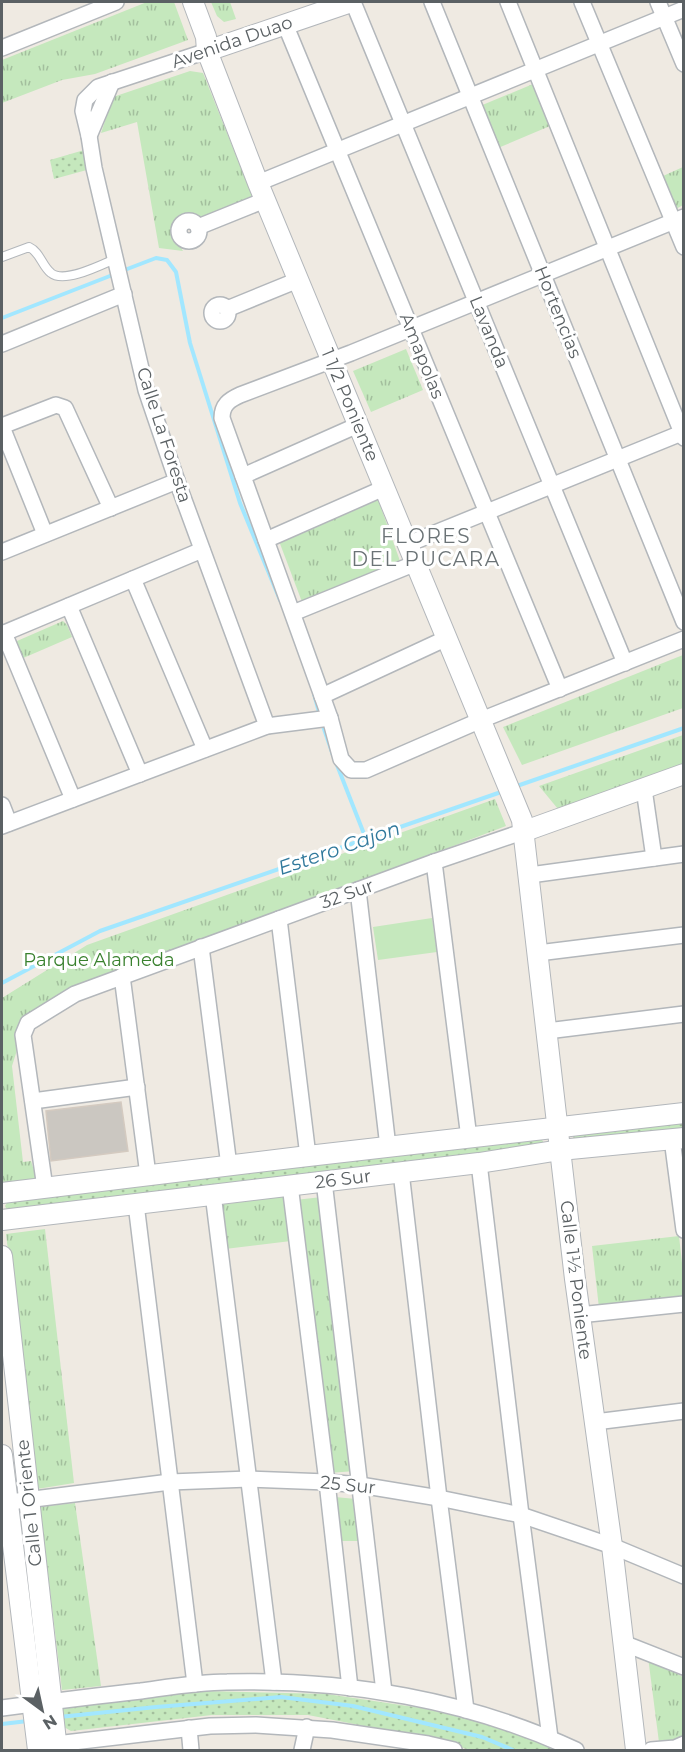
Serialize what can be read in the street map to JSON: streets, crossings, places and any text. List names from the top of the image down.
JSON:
{
  "streets": {
    "street": [
      "Avenida Duao",
      "Hortencias",
      "Lavanda",
      "Amapolas",
      "1 1/2 Poniente",
      "Calle La Foresta",
      "32 Sur",
      "26 Sur",
      "Calle 1½ Poniente",
      "25 Sur",
      "Calle 1 Oriente"
    ]
  },
  "crossings": [
    ["Avenida Duao", "Lavanda"],
    ["Avenida Duao", "Amapolas"],
    ["Avenida Duao", "1 1/2 Poniente"],
    ["Avenida Duao", "Calle La Foresta"],
    ["1 1/2 Poniente", "Calle 1½ Poniente"],
    ["32 Sur", "Calle 1½ Poniente"],
    ["26 Sur", "Calle 1½ Poniente"],
    ["Calle 1½ Poniente", "25 Sur"],
    ["25 Sur", "Calle 1 Oriente"]
  ],
  "districts": ["FLORES DEL PUCARA"],
  "water": ["Estero Cajon"],
  "parks": ["Parque Alameda"],
  "north": "bottom right"
}
